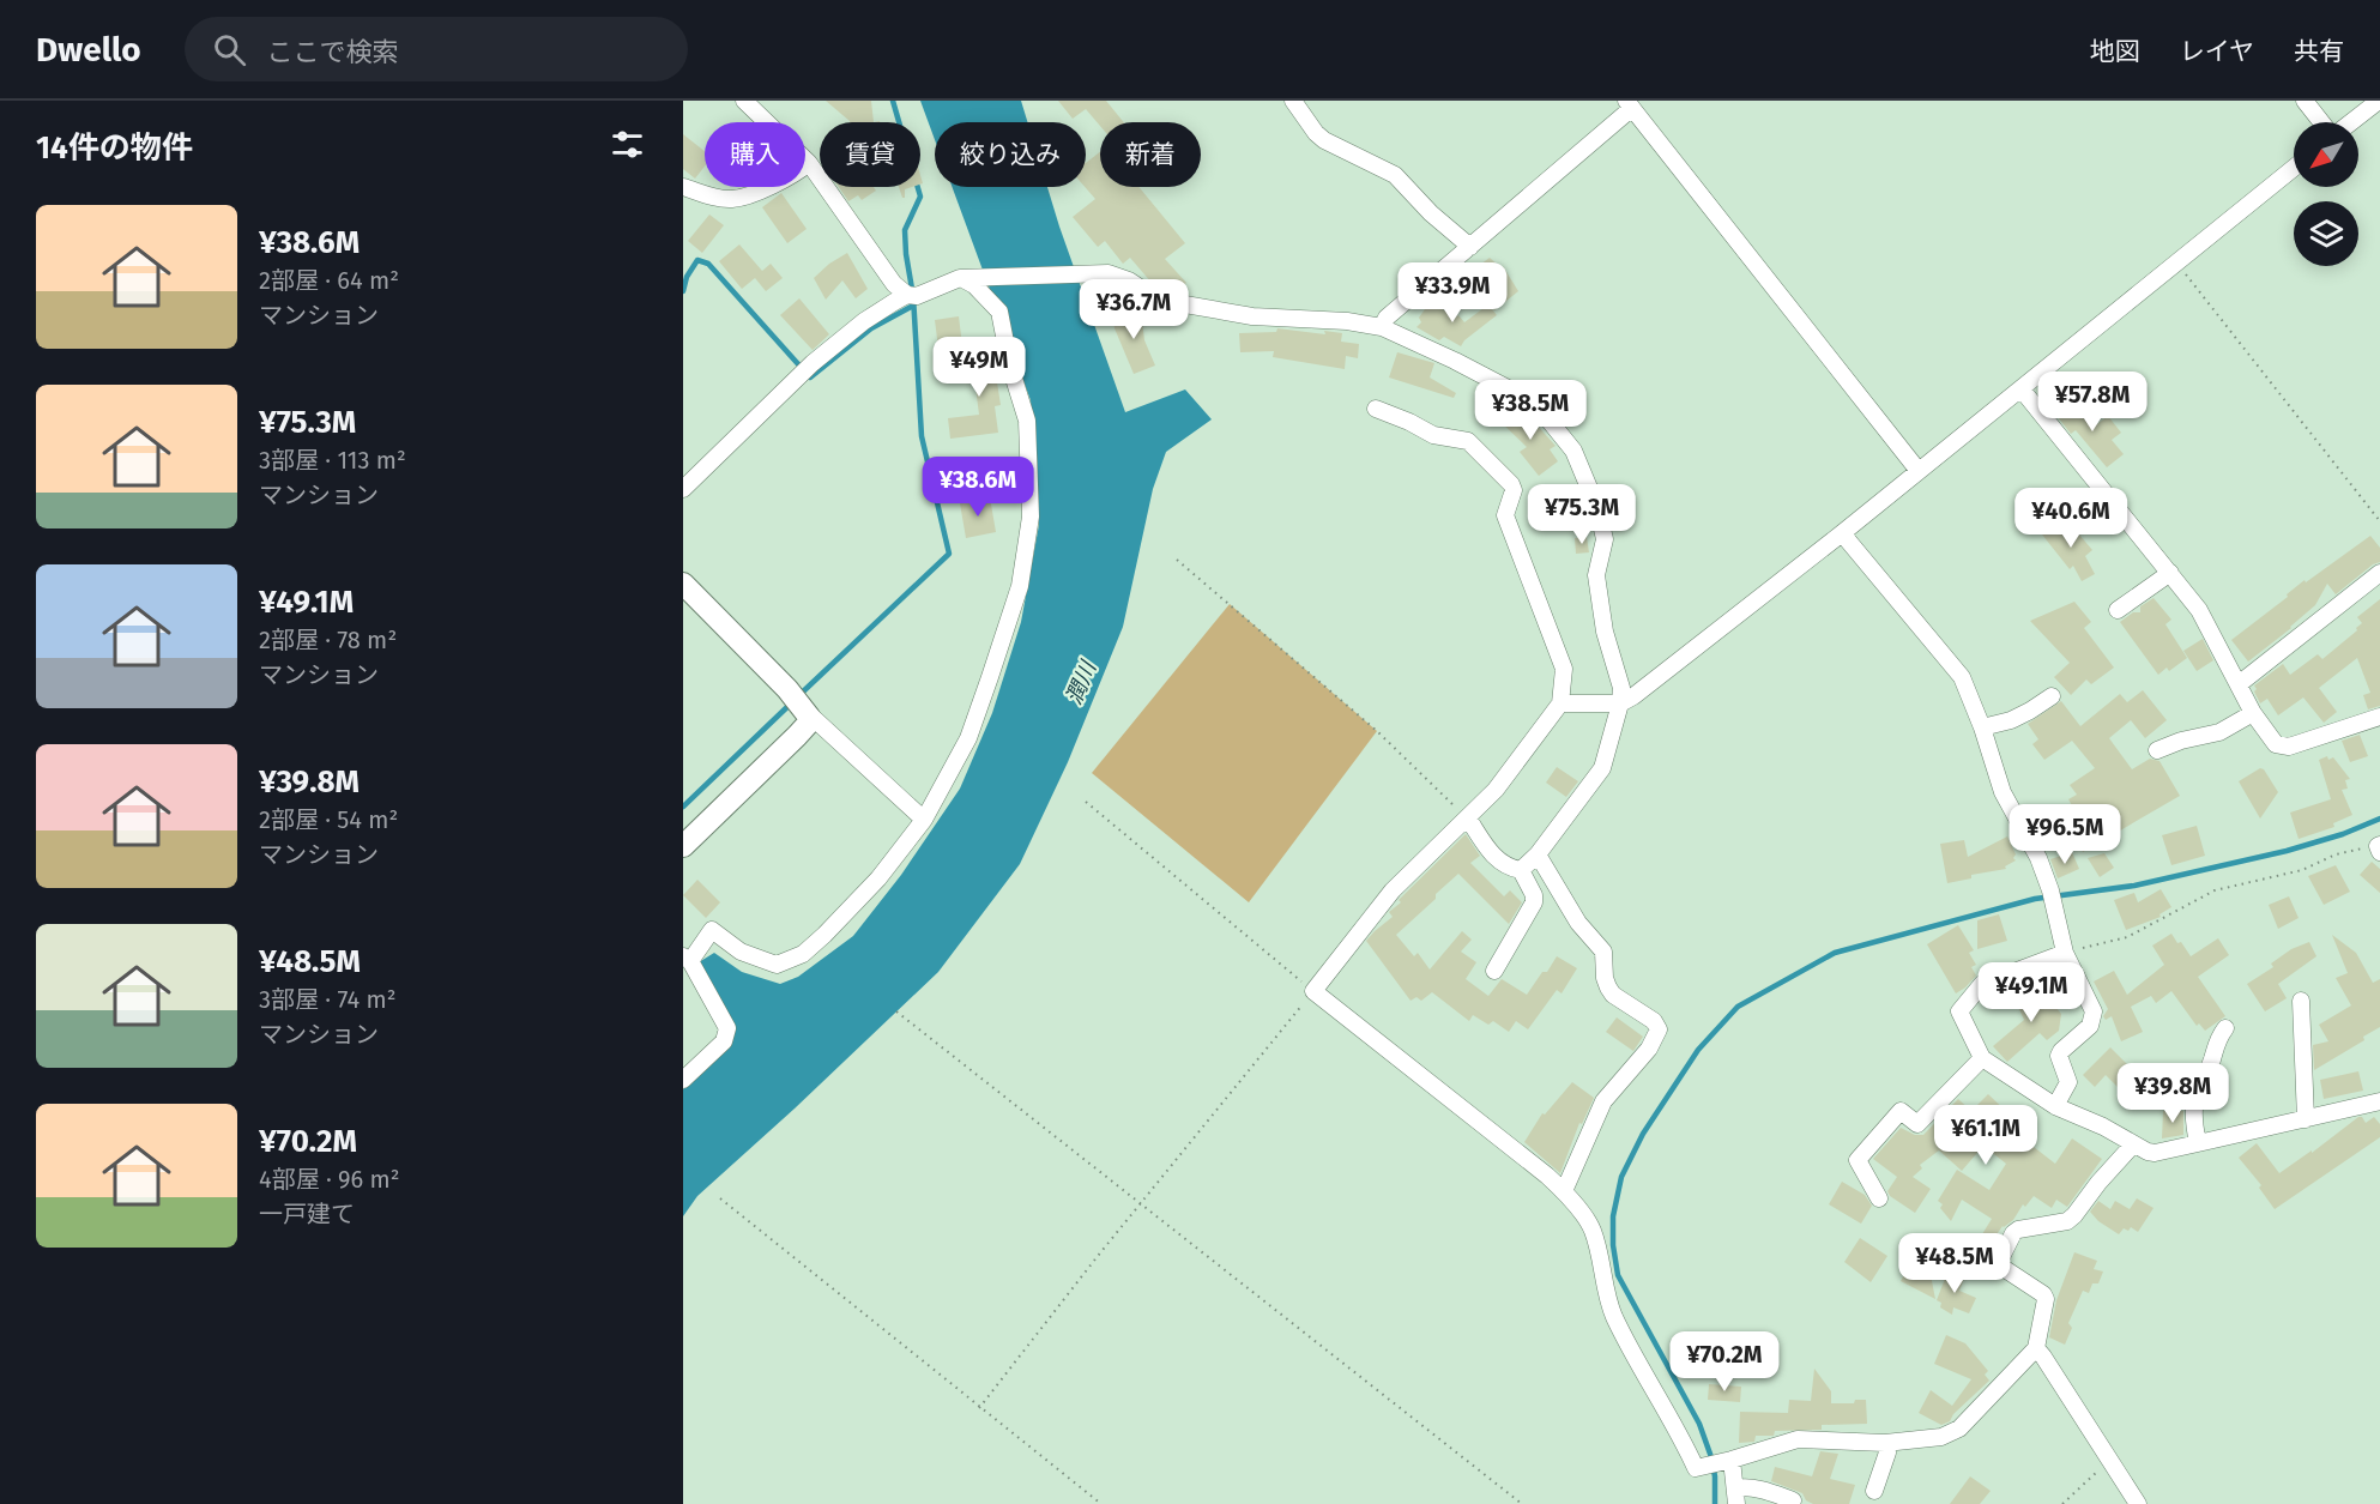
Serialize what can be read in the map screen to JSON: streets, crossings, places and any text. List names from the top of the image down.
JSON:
{
  "water": ["潤川"],
  "north": "bottom left",
  "page": {
    "header": "Dwello",
    "search": "ここで検索",
    "nav": ["地図", "レイヤ", "共有"],
    "heading": "14件の物件",
    "chip": [
      "購入",
      "賃貸",
      "絞り込み",
      "新着"
    ],
    "list": [
      {
        "name": "¥38.6M",
        "note": "2部屋 · 64 m² · マンション"
      },
      {
        "name": "¥75.3M",
        "note": "3部屋 · 113 m² · マンション"
      },
      {
        "name": "¥49.1M",
        "note": "2部屋 · 78 m² · マンション"
      },
      {
        "name": "¥39.8M",
        "note": "2部屋 · 54 m² · マンション"
      },
      {
        "name": "¥48.5M",
        "note": "3部屋 · 74 m² · マンション"
      },
      {
        "name": "¥70.2M",
        "note": "4部屋 · 96 m² · 一戸建て"
      }
    ],
    "price": [
      "¥33.9M",
      "¥36.7M",
      "¥49M",
      "¥57.8M",
      "¥38.5M",
      "¥38.6M",
      "¥75.3M",
      "¥40.6M",
      "¥96.5M",
      "¥49.1M",
      "¥39.8M",
      "¥61.1M",
      "¥48.5M",
      "¥70.2M"
    ]
  }
}
